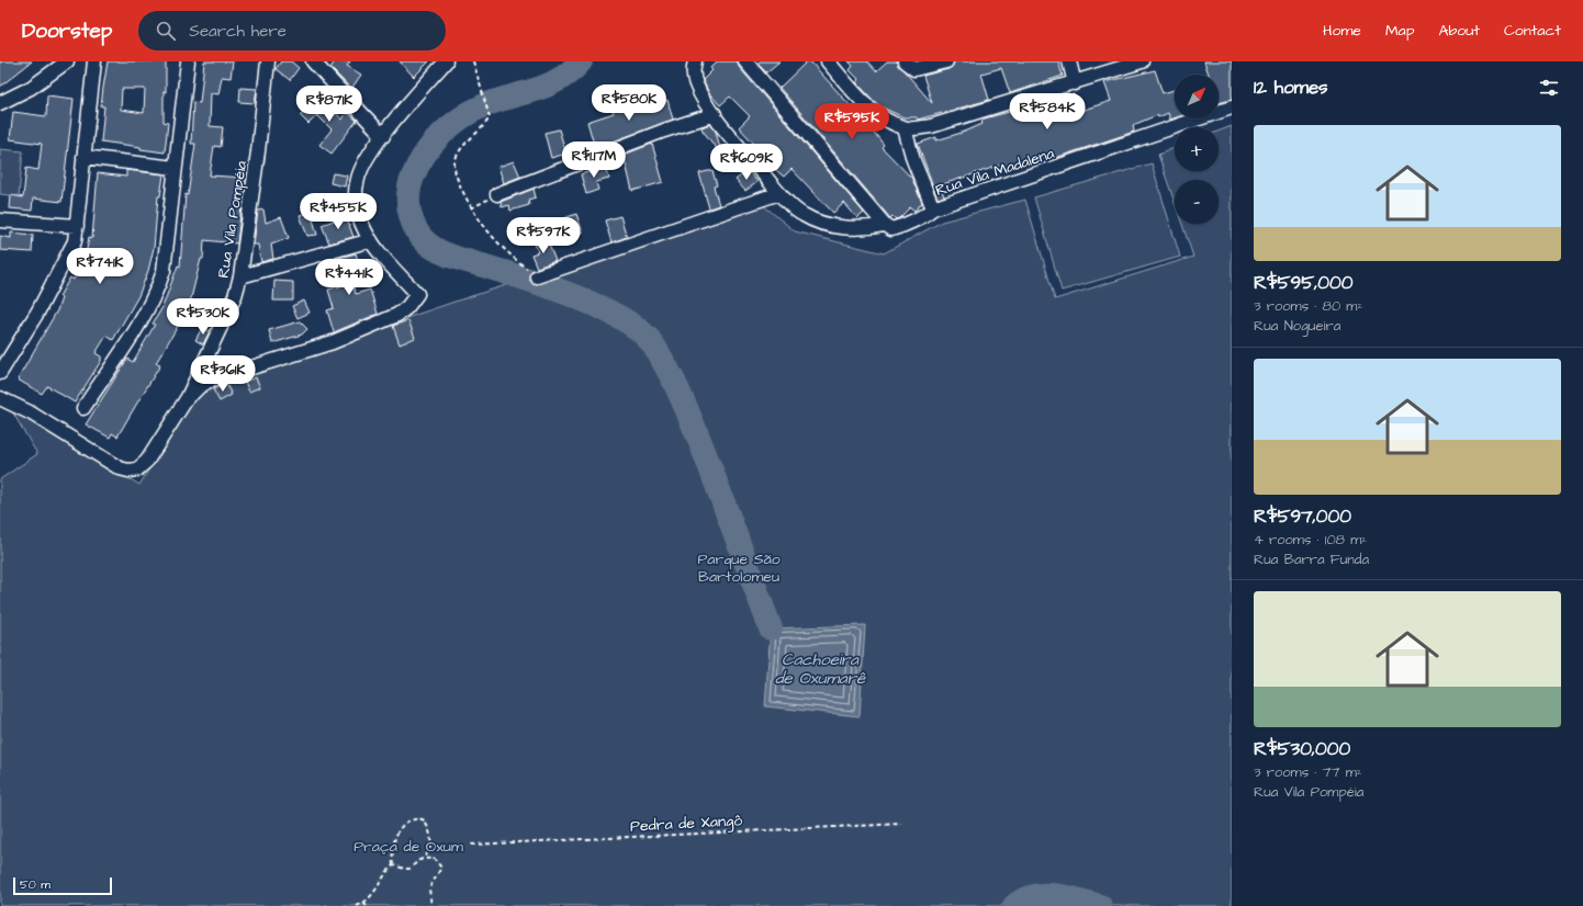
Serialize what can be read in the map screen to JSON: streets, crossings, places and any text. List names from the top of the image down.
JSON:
{
  "streets": {
    "street": ["Rua Vila Madalena", "Rua Vila Pompéia"],
    "path": ["Pedra de Xangô"]
  },
  "water": ["Cachoeira de Oxumarê"],
  "parks": ["Parque São Bartolomeu", "Praça de Oxum"],
  "scale_bar": "50 m",
  "north": "top right",
  "page": {
    "header": "Doorstep",
    "search": "Search here",
    "nav": [
      "Home",
      "Map",
      "About",
      "Contact"
    ],
    "heading": "12 homes",
    "map_buttons": ["+", "−"],
    "price": [
      "R$580K",
      "R$871K",
      "R$584K",
      "R$595K",
      "R$1.17M",
      "R$609K",
      "R$455K",
      "R$597K",
      "R$741K",
      "R$441K",
      "R$530K",
      "R$361K"
    ],
    "list": [
      {
        "name": "R$595,000",
        "note": "3 rooms · 80 m² · Rua Nogueira"
      },
      {
        "name": "R$597,000",
        "note": "4 rooms · 108 m² · Rua Barra Funda"
      },
      {
        "name": "R$530,000",
        "note": "3 rooms · 77 m² · Rua Vila Pompéia"
      }
    ],
    "scale": "50 m"
  }
}
